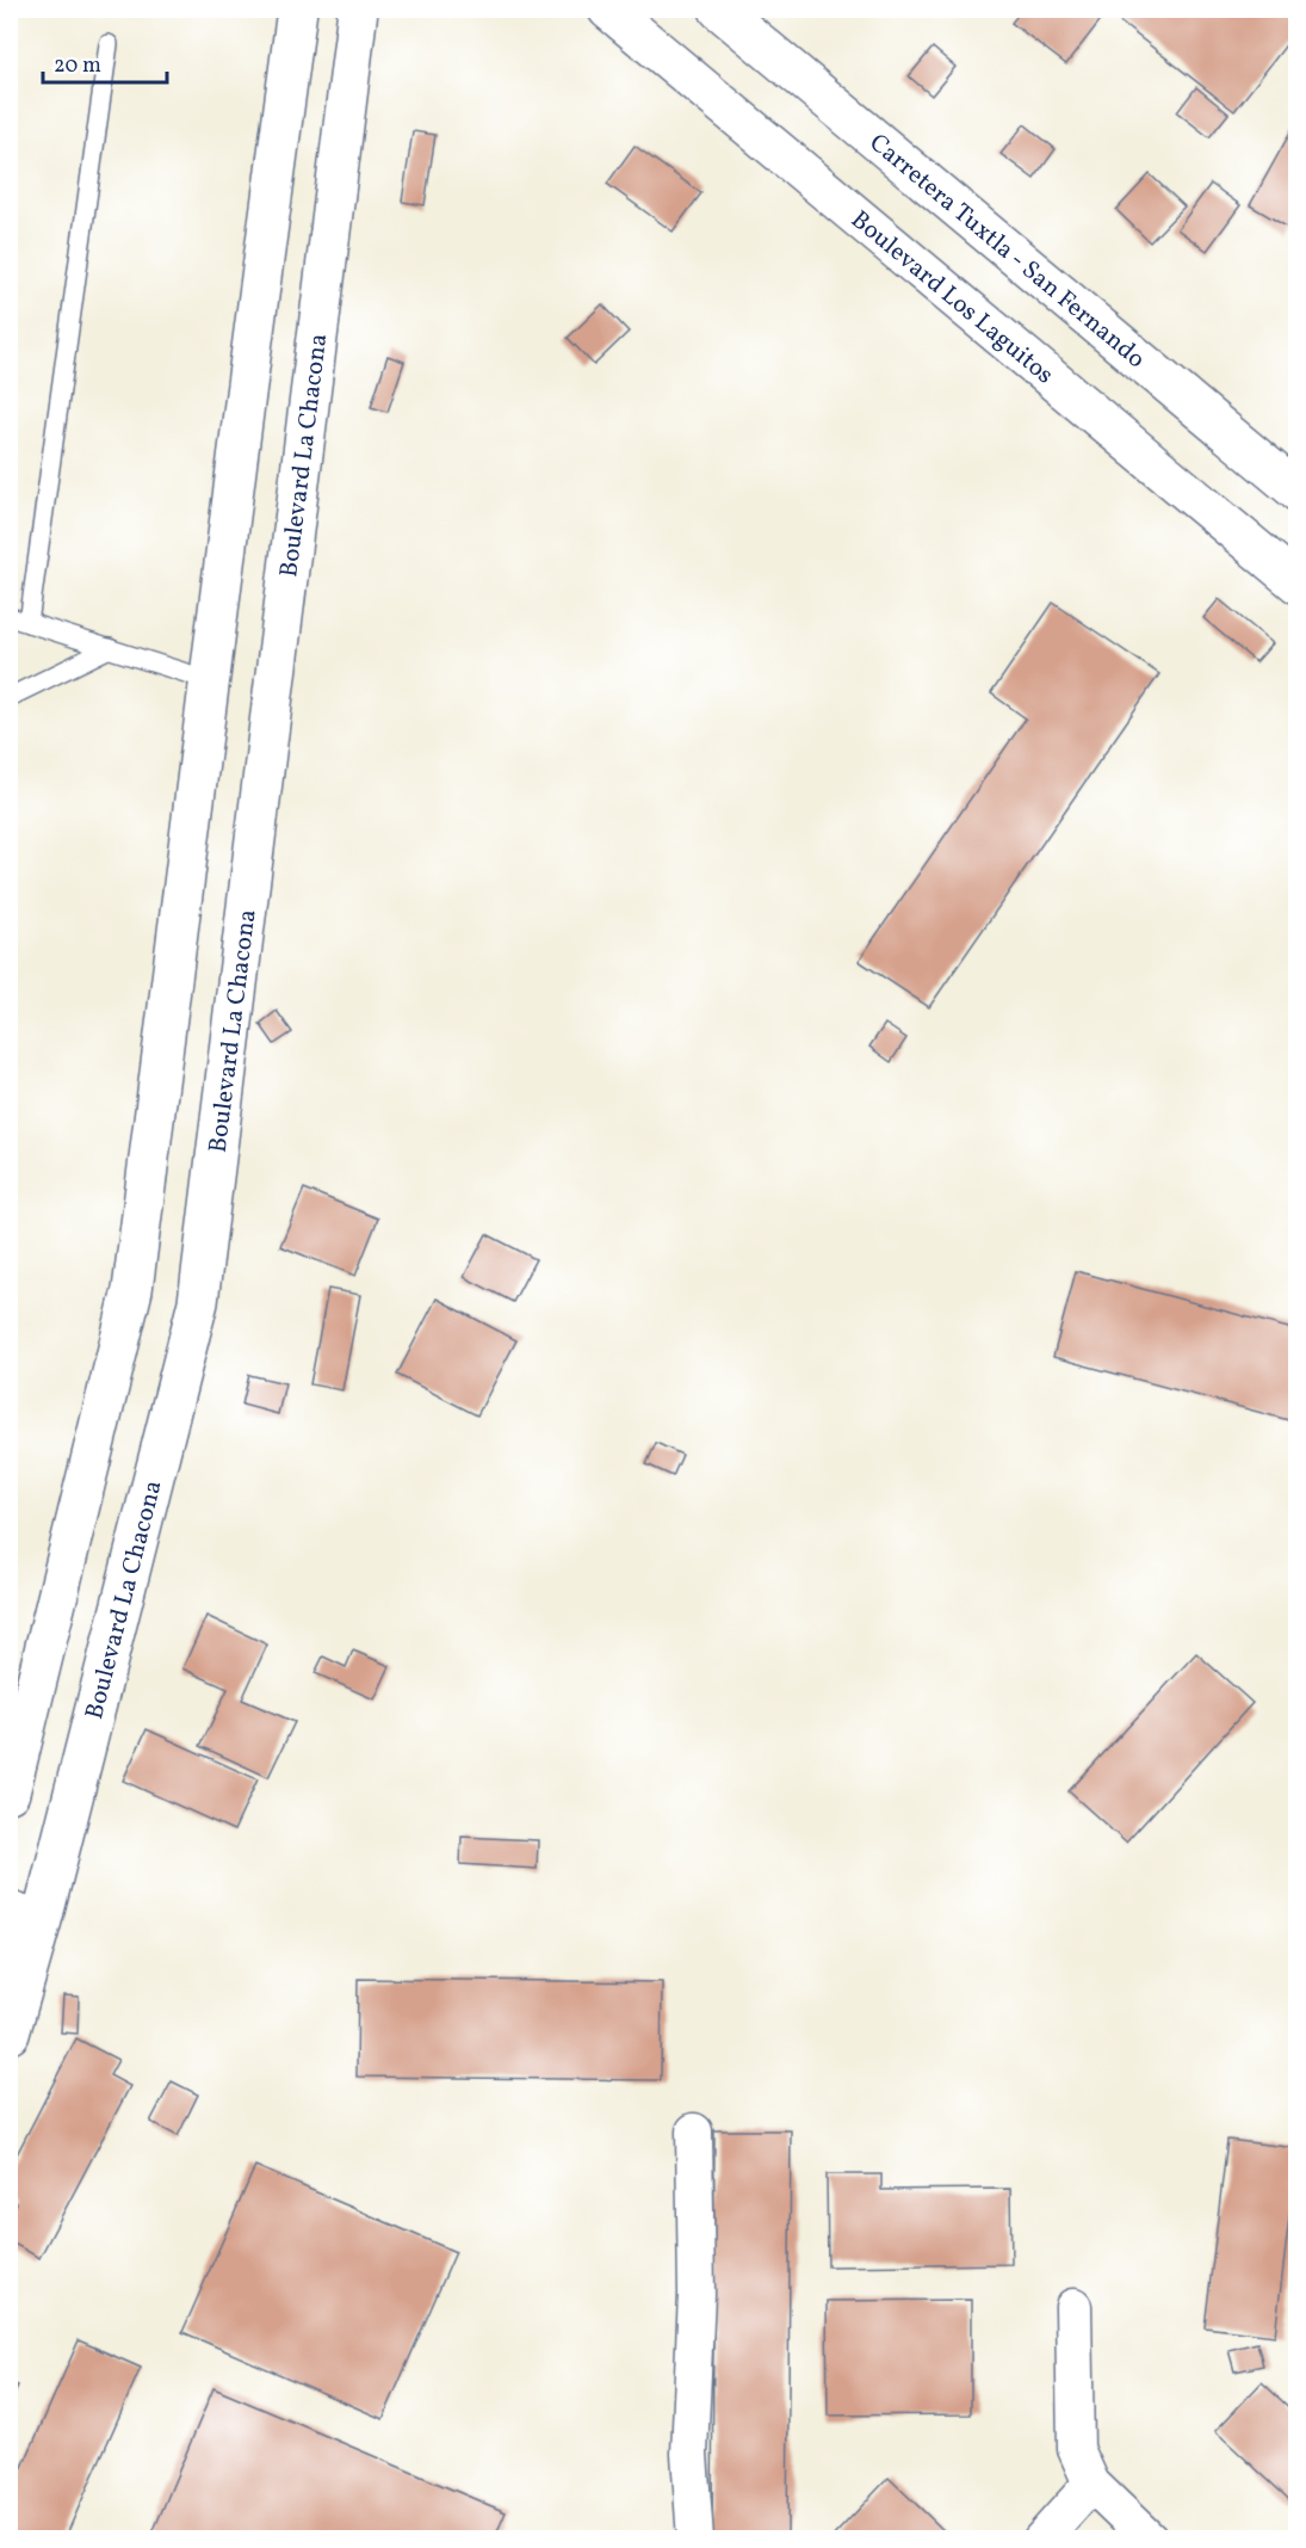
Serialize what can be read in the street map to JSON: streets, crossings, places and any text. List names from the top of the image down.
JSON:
{
  "streets": {
    "main road": ["Carretera Tuxtla - San Fernando", "Boulevard Los Laguitos", "Boulevard La Chacona"]
  },
  "scale_bar": "20 m"
}
